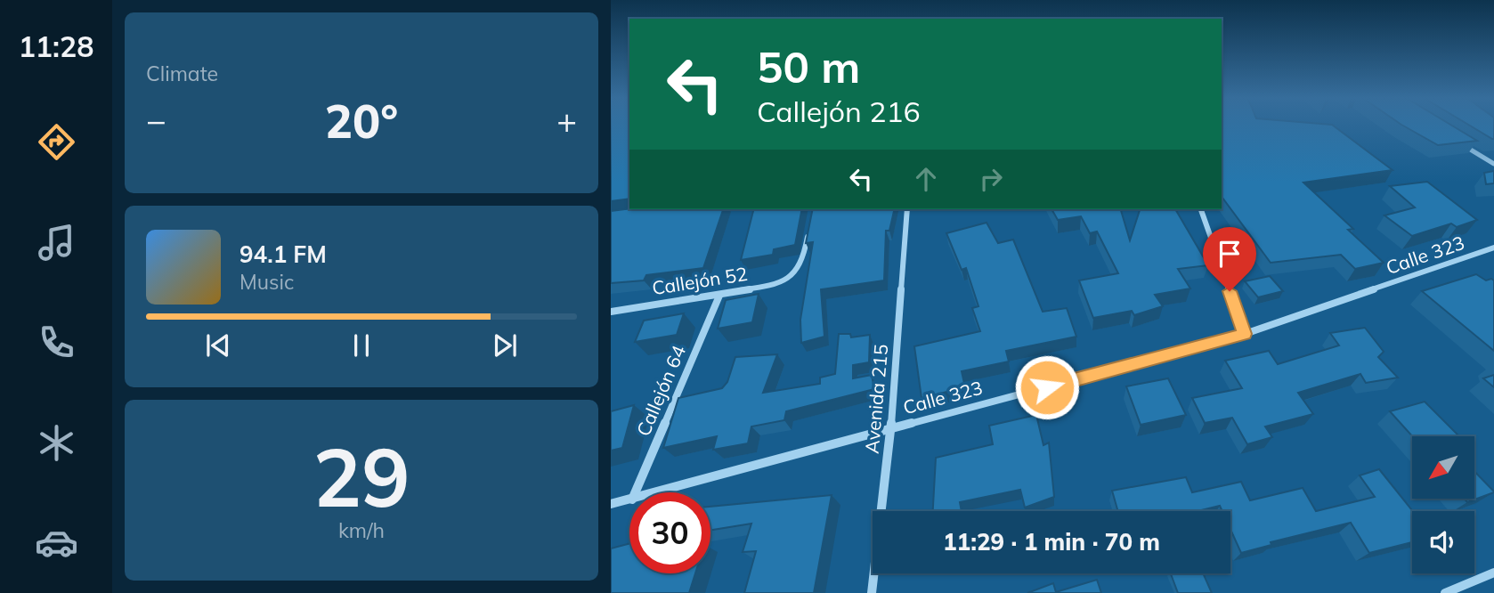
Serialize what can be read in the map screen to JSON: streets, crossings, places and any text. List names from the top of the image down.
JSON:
{
  "streets": {
    "street": [
      "Calle 323",
      "Callejón 52",
      "Callejón 64",
      "Avenida 215"
    ]
  },
  "crossings": [
    ["Calle 323", "Avenida 215"],
    ["Callejón 52", "Callejón 64"]
  ],
  "north": "bottom left",
  "page": {
    "tabs": "11:28",
    "tile": [
      "Climate",
      ["29", "km/h"]
    ],
    "turn": ["50 m", "Callejón 216"],
    "heat": ["−", "20°", "+"],
    "song": ["94.1 FM", "Music"],
    "limit": "30",
    "trip": "11:29 · 1 min · 70 m"
  }
}
